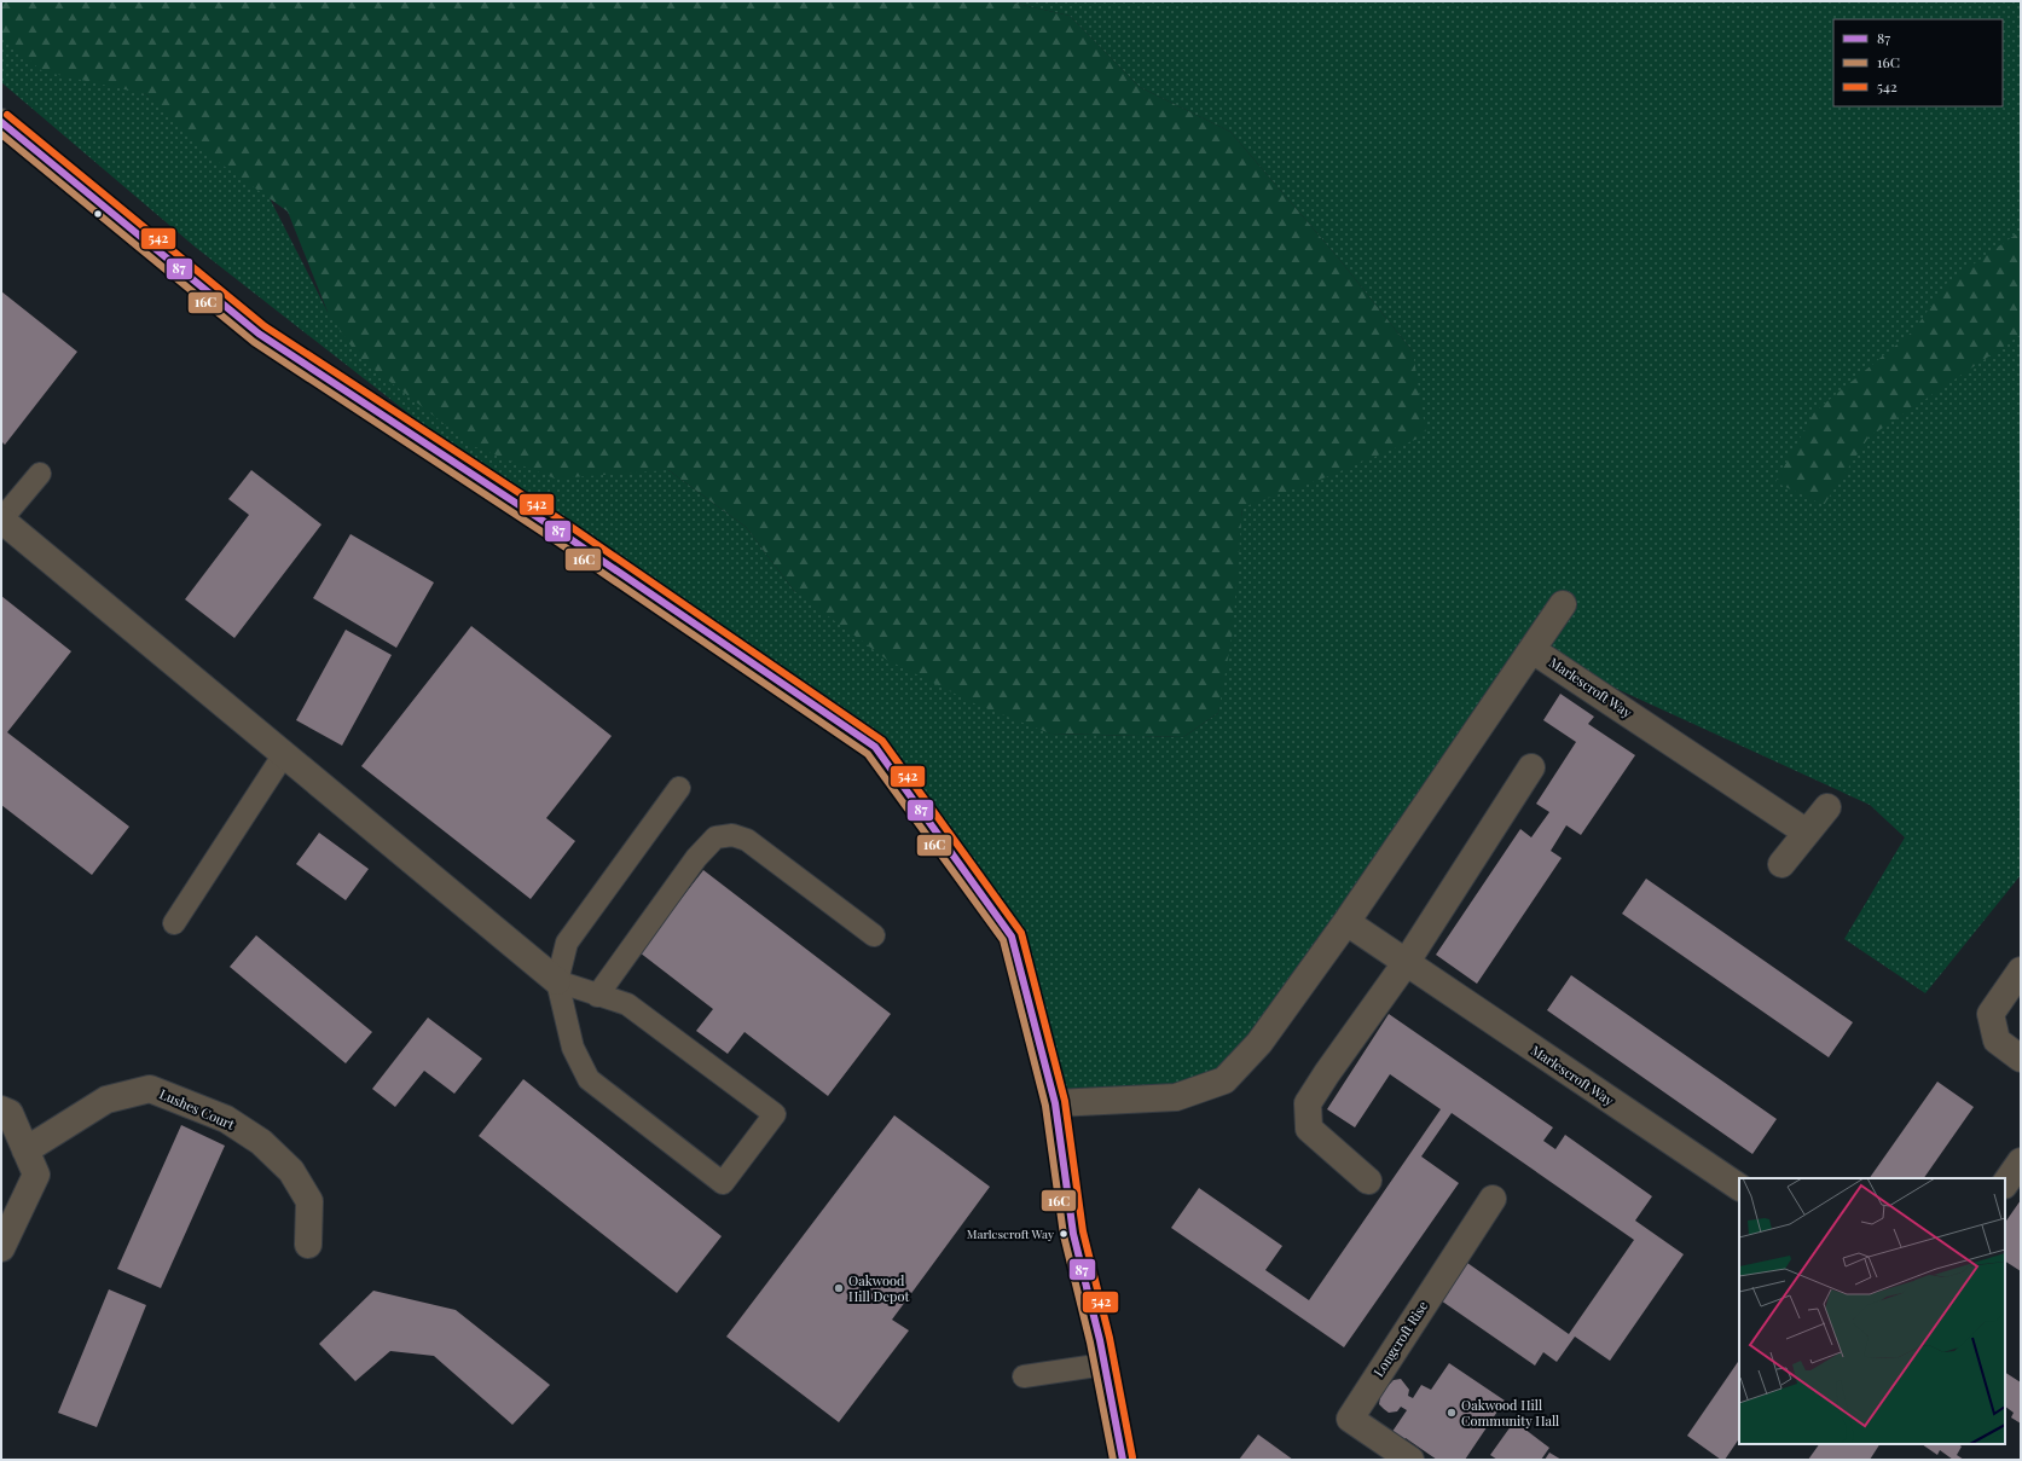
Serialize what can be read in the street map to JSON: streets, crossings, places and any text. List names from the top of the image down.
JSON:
{
  "streets": {
    "street": ["Marlescroft Way", "Lushes Court", "Longcroft Rise"]
  },
  "places": ["Marlescroft Way", "Oakwood Hill Depot", "Oakwood Hill Community Hall"],
  "lines": ["transit line 542", "transit line 87", "transit line 16C"],
  "legend": ["87", "16C", "542"]
}
